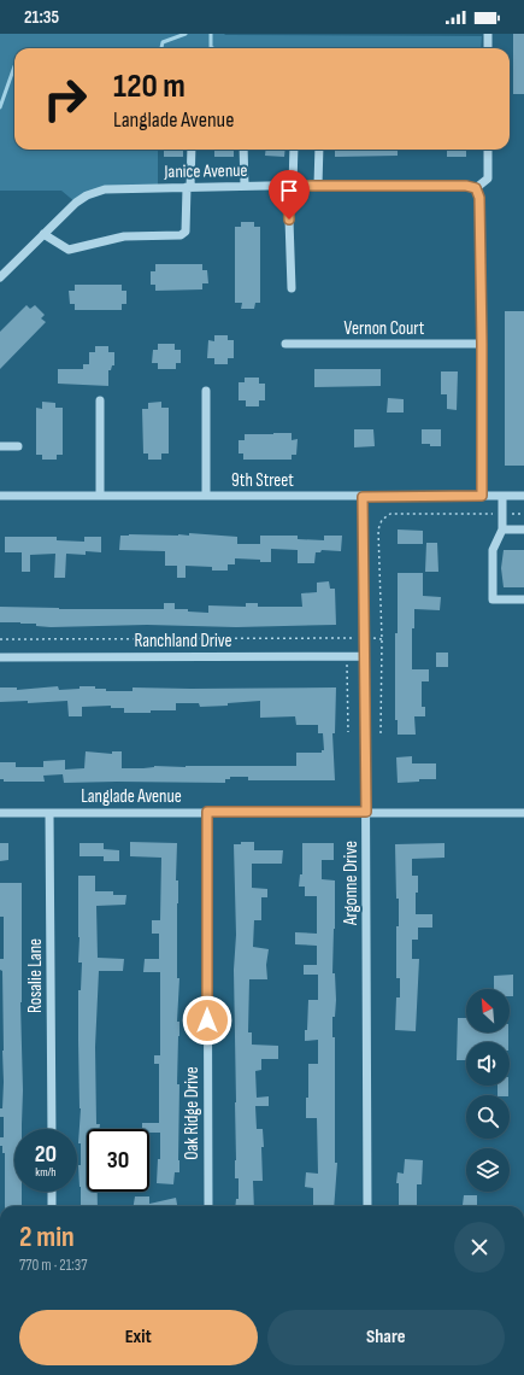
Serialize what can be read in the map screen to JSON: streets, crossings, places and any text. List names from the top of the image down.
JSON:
{
  "streets": {
    "street": [
      "Janice Avenue",
      "Vernon Court",
      "9th Street",
      "Ranchland Drive",
      "Langlade Avenue",
      "Argonne Drive",
      "Rosalie Lane",
      "Oak Ridge Drive"
    ]
  },
  "crossings": [
    ["9th Street", "Argonne Drive"],
    ["Ranchland Drive", "Argonne Drive"],
    ["Langlade Avenue", "Argonne Drive"],
    ["Langlade Avenue", "Rosalie Lane"],
    ["Langlade Avenue", "Oak Ridge Drive"]
  ],
  "north": "top left",
  "page": {
    "status": "21:35",
    "turn": ["120 m", "Langlade Avenue"],
    "speed": "20 km/h",
    "limit": "30",
    "heading": ["2 min", "770 m · 21:37"],
    "buttons": ["Exit", "Share"]
  }
}
